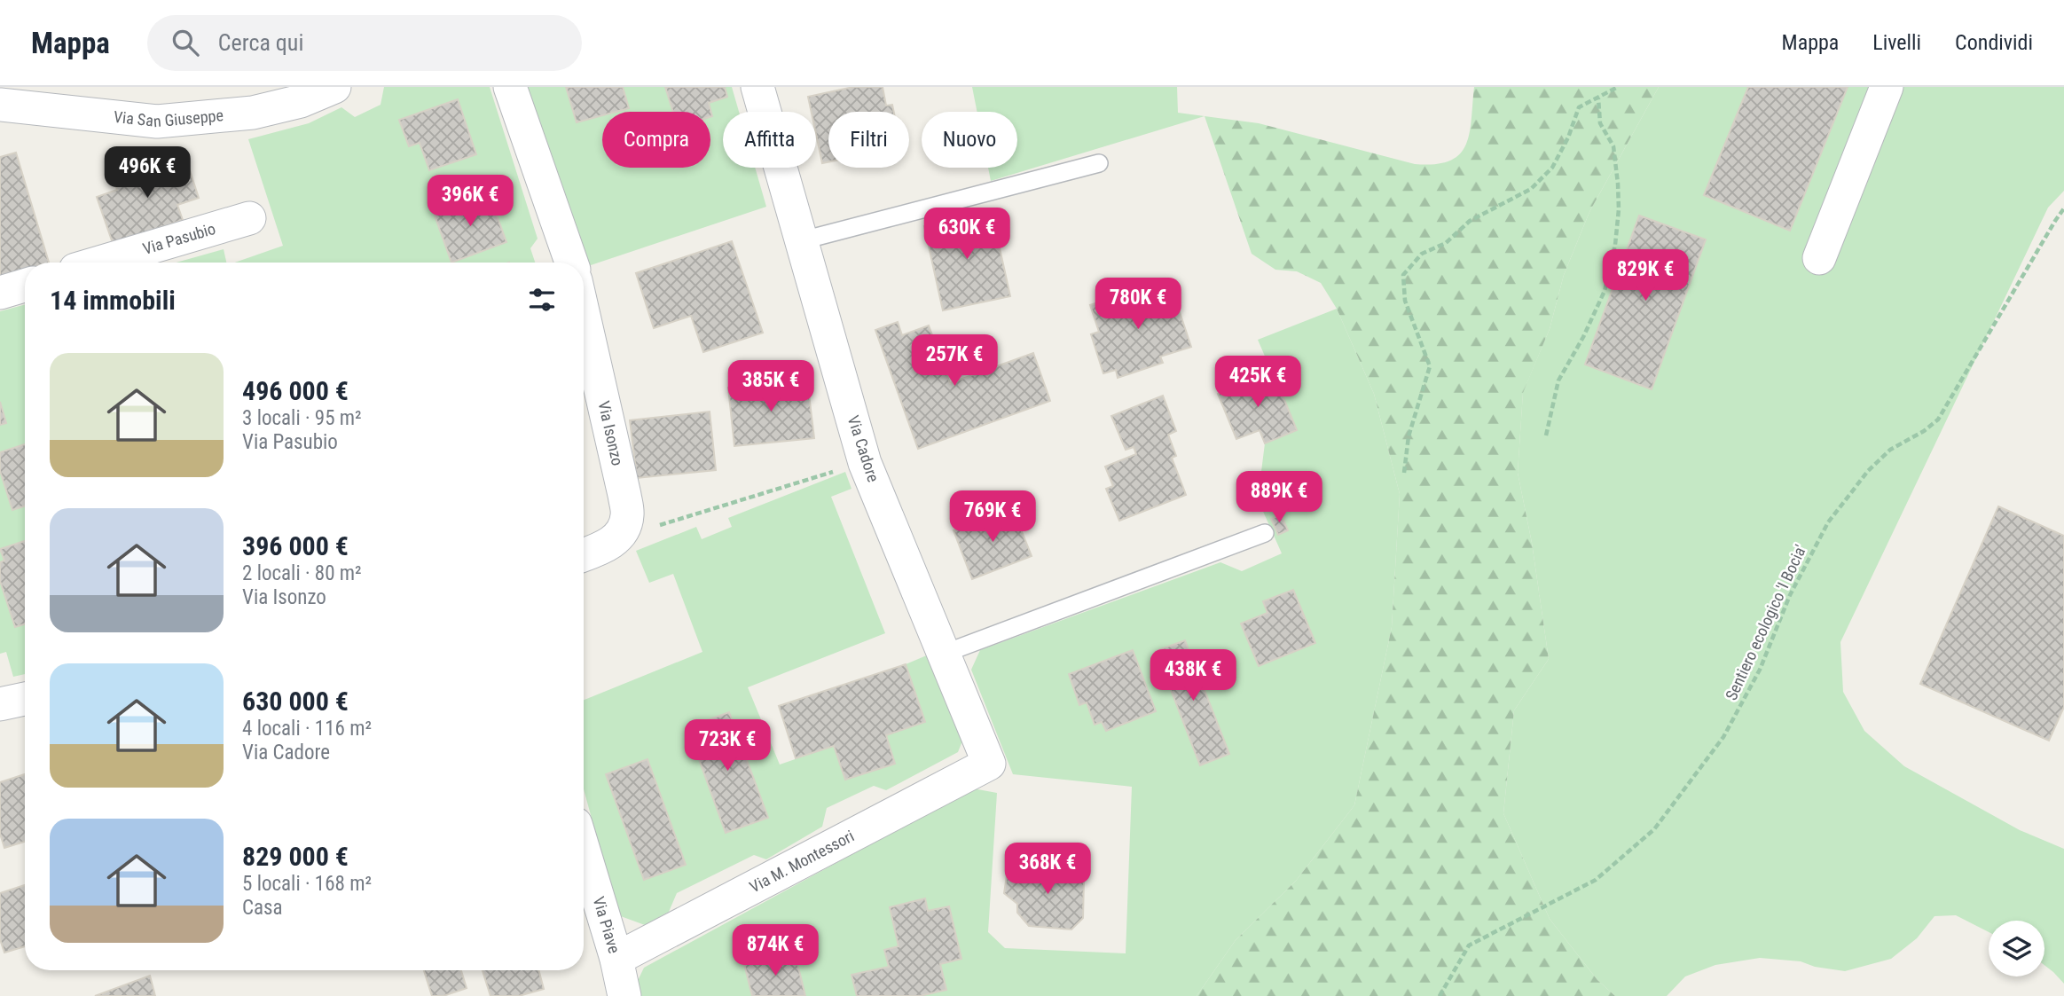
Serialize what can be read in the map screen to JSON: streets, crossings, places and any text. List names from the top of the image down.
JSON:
{
  "streets": {
    "street": [
      "Via San Giuseppe",
      "Via Pasubio",
      "Via Isonzo",
      "Via Cadore",
      "Via M. Montessori",
      "Via Piave"
    ],
    "path": ["Sentiero ecologico 'I Bocia'"]
  },
  "crossings": [
    ["Via Cadore", "Via M. Montessori"],
    ["Via M. Montessori", "Via Piave"]
  ],
  "page": {
    "header": "Mappa",
    "search": "Cerca qui",
    "nav": ["Mappa", "Livelli", "Condividi"],
    "chip": [
      "Compra",
      "Affitta",
      "Filtri",
      "Nuovo"
    ],
    "price": [
      "496K €",
      "396K €",
      "630K €",
      "829K €",
      "780K €",
      "257K €",
      "425K €",
      "385K €",
      "889K €",
      "769K €",
      "438K €",
      "723K €",
      "368K €",
      "874K €"
    ],
    "heading": "14 immobili",
    "list": [
      {
        "name": "496 000 €",
        "note": "3 locali · 95 m² · Via Pasubio"
      },
      {
        "name": "396 000 €",
        "note": "2 locali · 80 m² · Via Isonzo"
      },
      {
        "name": "630 000 €",
        "note": "4 locali · 116 m² · Via Cadore"
      },
      {
        "name": "829 000 €",
        "note": "5 locali · 168 m² · Casa"
      }
    ]
  }
}
